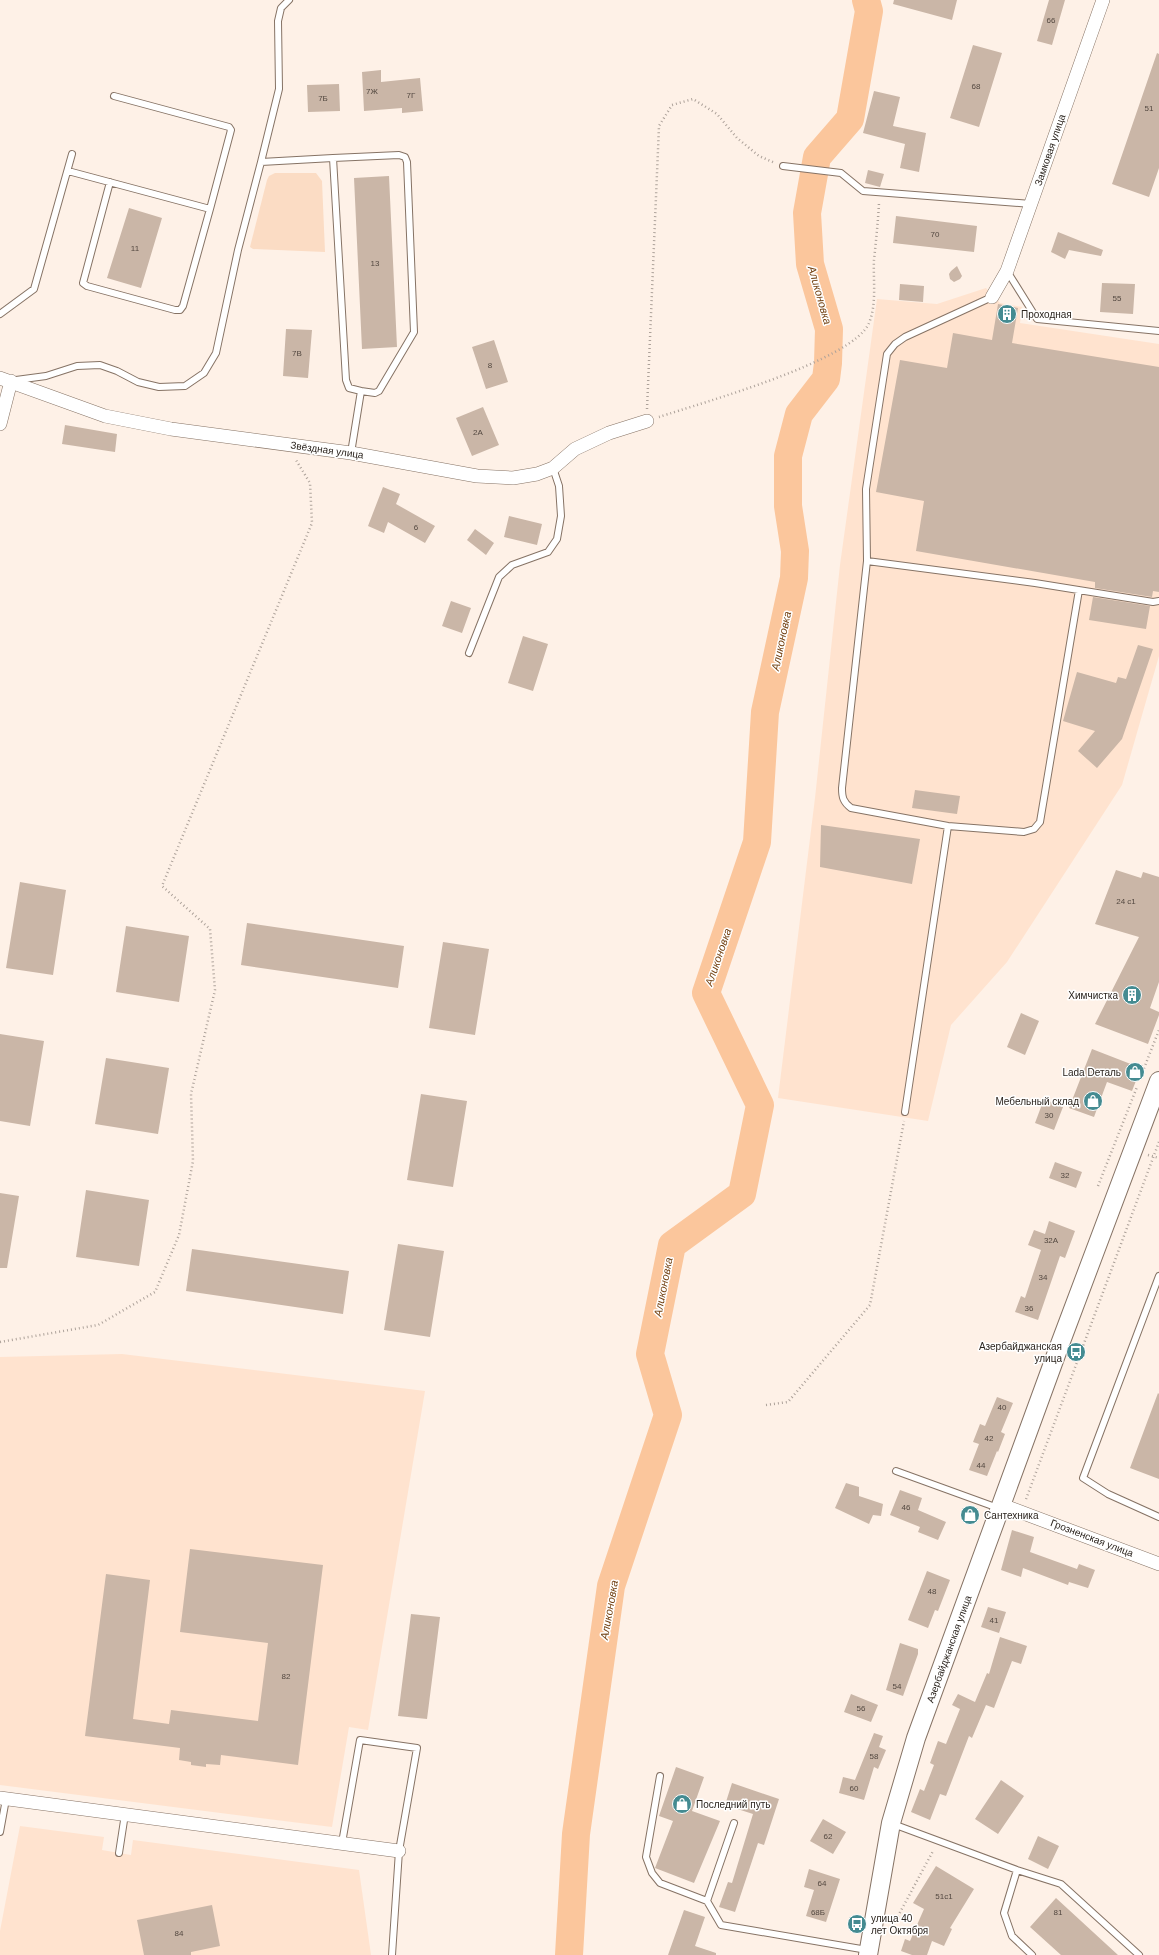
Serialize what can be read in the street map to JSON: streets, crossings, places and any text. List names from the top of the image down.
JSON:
{
  "streets": {
    "main road": ["Азербайджанская улица"],
    "street": ["Замковая улица", "Звёздная улица", "Грозненская улица"]
  },
  "crossings": [
    ["Грозненская улица", "Азербайджанская улица"]
  ],
  "water": ["Аликоновка"],
  "places": {
    "building": ["Проходная", "Химчистка"],
    "shop": [
      "Lada Dеталь",
      "Мебельный склад",
      "Сантехника",
      "Последний путь"
    ],
    "bus stop": ["Азербайджанская улица", "улица 40 лет Октября"]
  },
  "house_numbers": [
    "66",
    "68",
    "7Ж",
    "7Г",
    "7Б",
    "51",
    "70",
    "11",
    "13",
    "55",
    "7В",
    "8",
    "2А",
    "6",
    "24 с1",
    "30",
    "32",
    "32А",
    "34",
    "36",
    "40",
    "42",
    "44",
    "46",
    "48",
    "41",
    "82",
    "54",
    "56",
    "58",
    "60",
    "62",
    "64",
    "51с1",
    "68Б",
    "81",
    "84"
  ]
}
